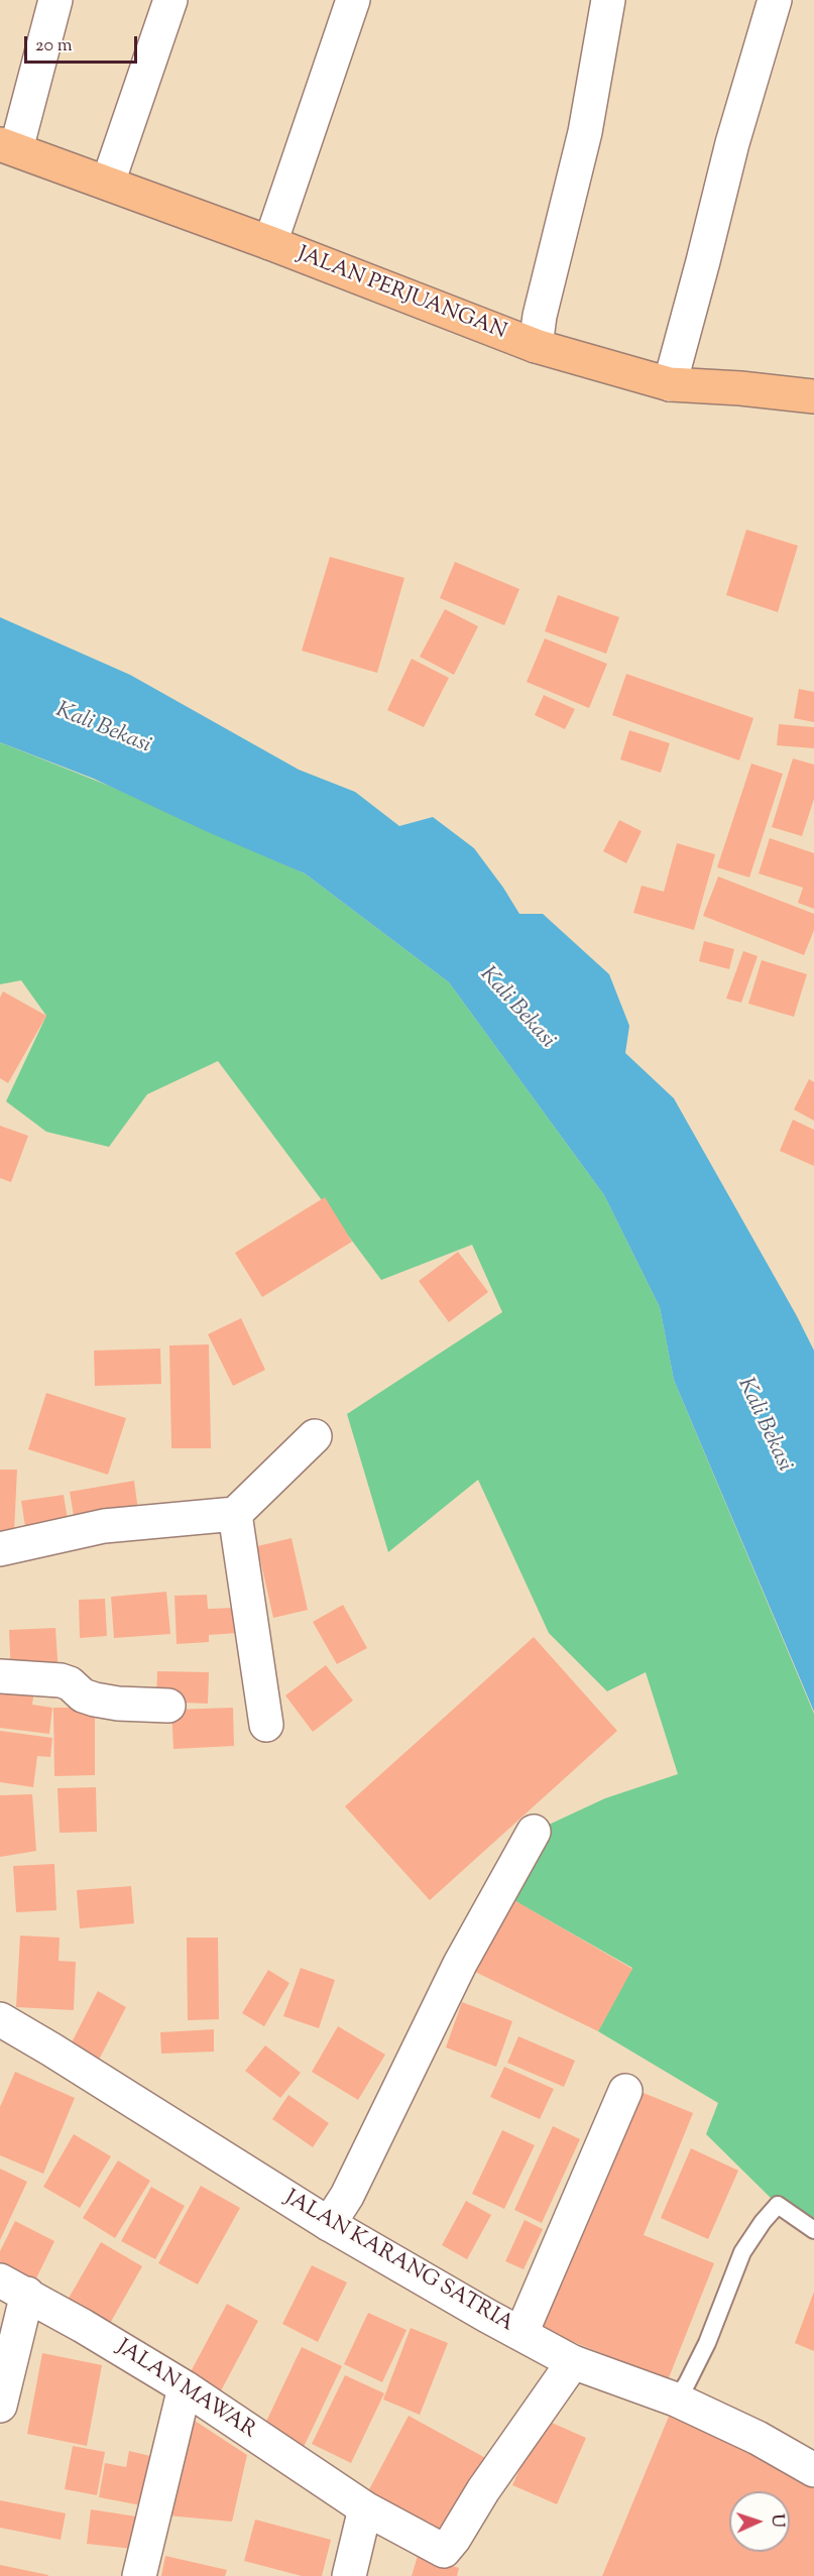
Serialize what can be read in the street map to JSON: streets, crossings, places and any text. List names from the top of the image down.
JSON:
{
  "streets": {
    "main road": ["JALAN PERJUANGAN"],
    "street": ["JALAN KARANG SATRIA", "JALAN MAWAR"]
  },
  "crossings": [
    ["JALAN KARANG SATRIA", "JALAN MAWAR"]
  ],
  "water": ["Kali Bekasi"],
  "scale_bar": "20 m",
  "north": "right"
}
